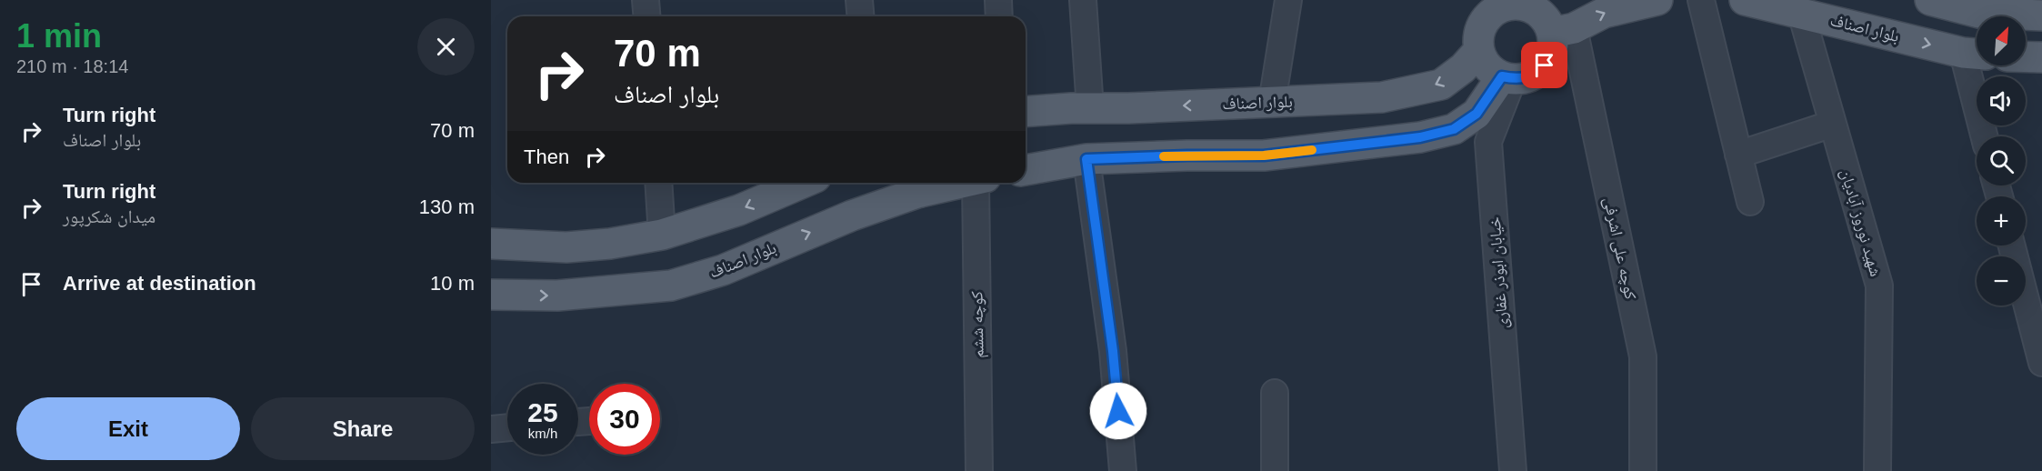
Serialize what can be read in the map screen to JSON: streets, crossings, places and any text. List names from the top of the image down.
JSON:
{
  "streets": {
    "main road": ["بلوار اصناف"],
    "street": [
      "شهید نوروز آبادیان",
      "کوچه علی اشرفی",
      "خیابان ابوذر غفاری",
      "کوچه ششم"
    ]
  },
  "crossings": [
    ["بلوار اصناف", "شهید نوروز آبادیان"],
    ["بلوار اصناف", "کوچه علی اشرفی"],
    ["بلوار اصناف", "خیابان ابوذر غفاری"],
    ["کوچه علی اشرفی", "خیابان ابوذر غفاری"]
  ],
  "north": "top right",
  "page": {
    "heading": ["1 min", "210 m · 18:14"],
    "map_buttons": ["+", "−"],
    "turn": ["70 m", "بلوار اصناف"],
    "list": [
      {
        "name": "Turn right",
        "note": "بلوار اصناف",
        "value": "70 m"
      },
      {
        "name": "Turn right",
        "note": "میدان شکرپور",
        "value": "130 m"
      },
      {
        "name": "Arrive at destination",
        "value": "10 m"
      }
    ],
    "then": "Then",
    "speed": "25 km/h",
    "limit": "30",
    "buttons": ["Exit", "Share"]
  }
}
